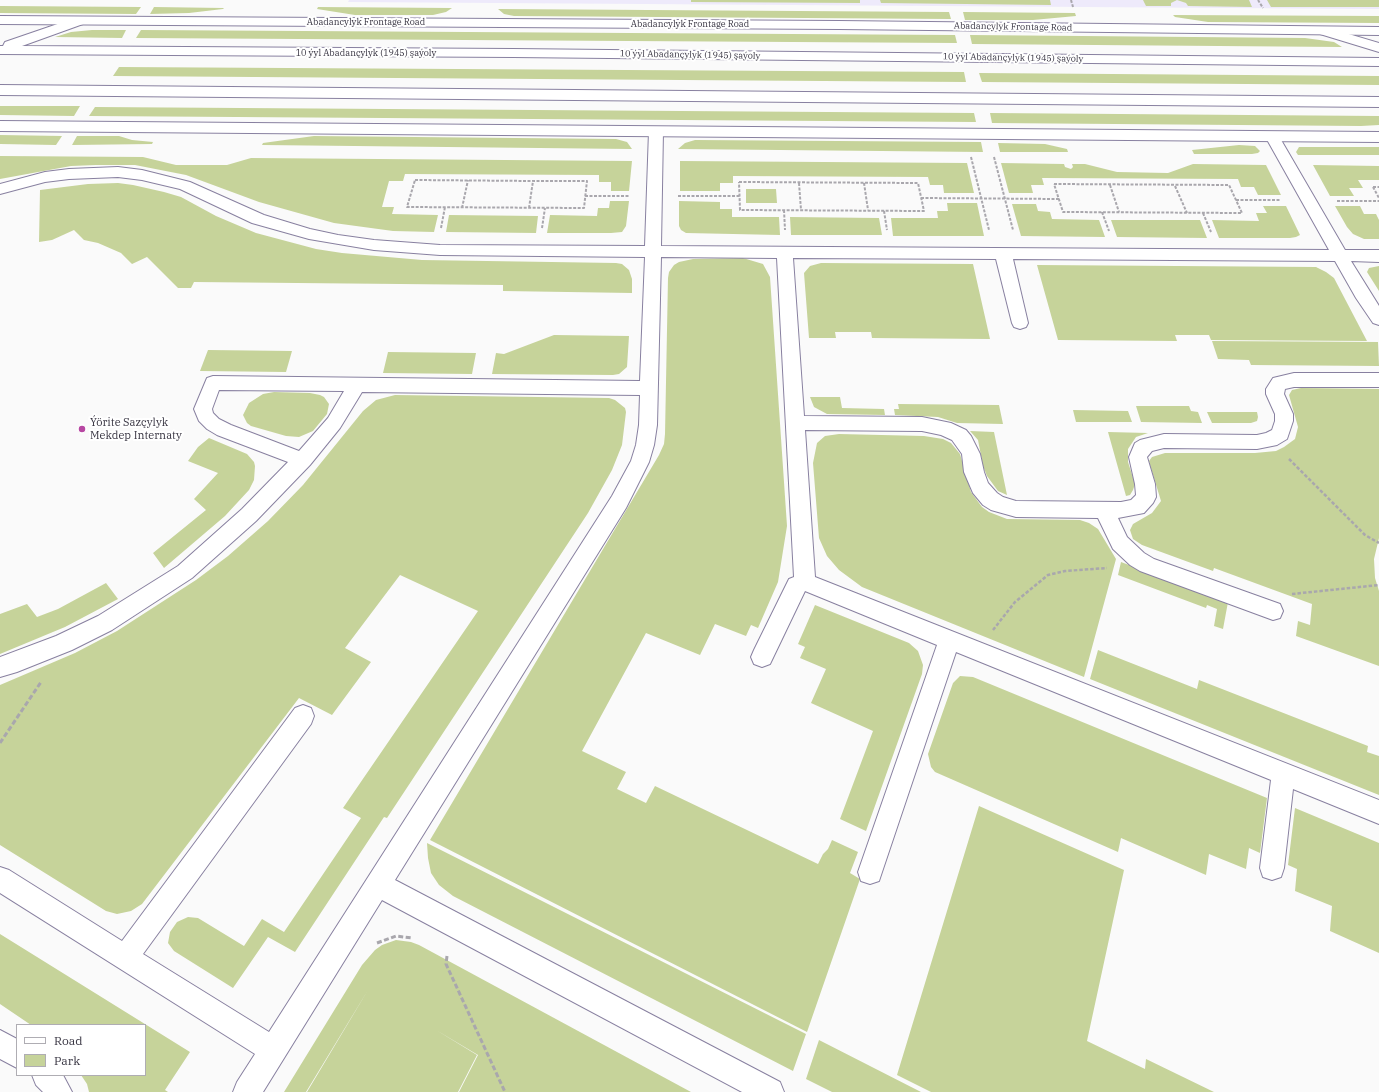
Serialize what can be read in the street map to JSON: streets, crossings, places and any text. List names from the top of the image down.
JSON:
{
  "streets": {
    "main road": ["Abadancylyk Frontage Road", "10 ýyl Abadançylyk (1945) şaýoly"]
  },
  "places": ["Ýörite Sazçylyk Mekdep Internaty"],
  "legend": ["Road", "Park"]
}
